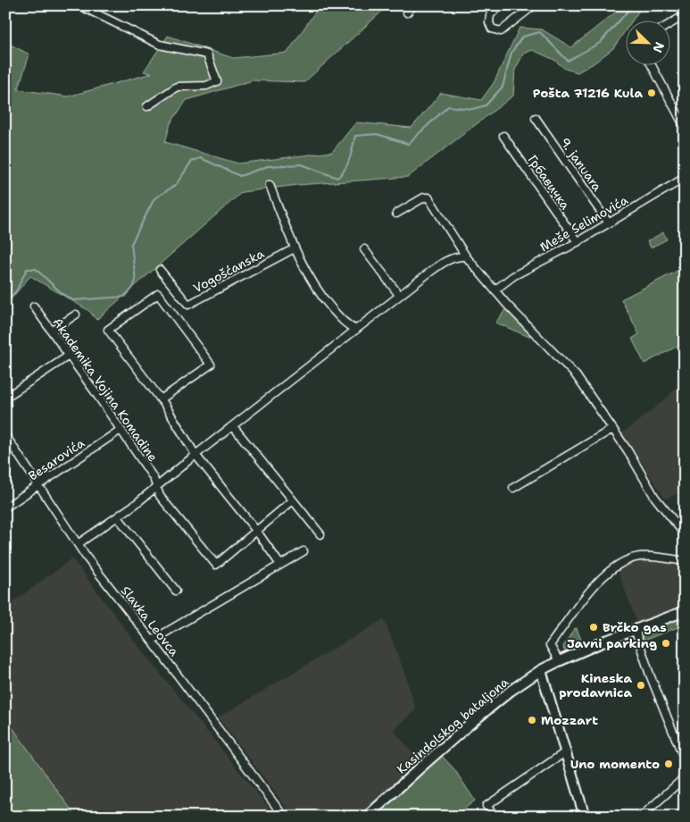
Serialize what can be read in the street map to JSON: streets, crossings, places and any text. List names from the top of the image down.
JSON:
{
  "streets": {
    "street": [
      "9. januara",
      "Грбавичка",
      "Meše Selimovića",
      "Vogošćanska",
      "Akademika Vojina Komadine",
      "Besarovića",
      "Slavka Leovca",
      "Kasindolskog bataljona"
    ]
  },
  "crossings": [
    ["9. januara", "Meše Selimovića"],
    ["Грбавичка", "Meše Selimovića"],
    ["Akademika Vojina Komadine", "Besarovića"],
    ["Besarovića", "Slavka Leovca"]
  ],
  "places": [
    "Pošta 71216 Kula",
    "Brčko gas",
    "Javni parking",
    "Kineska prodavnica",
    "Mozzart",
    "Uno momento"
  ],
  "north": "bottom right"
}
